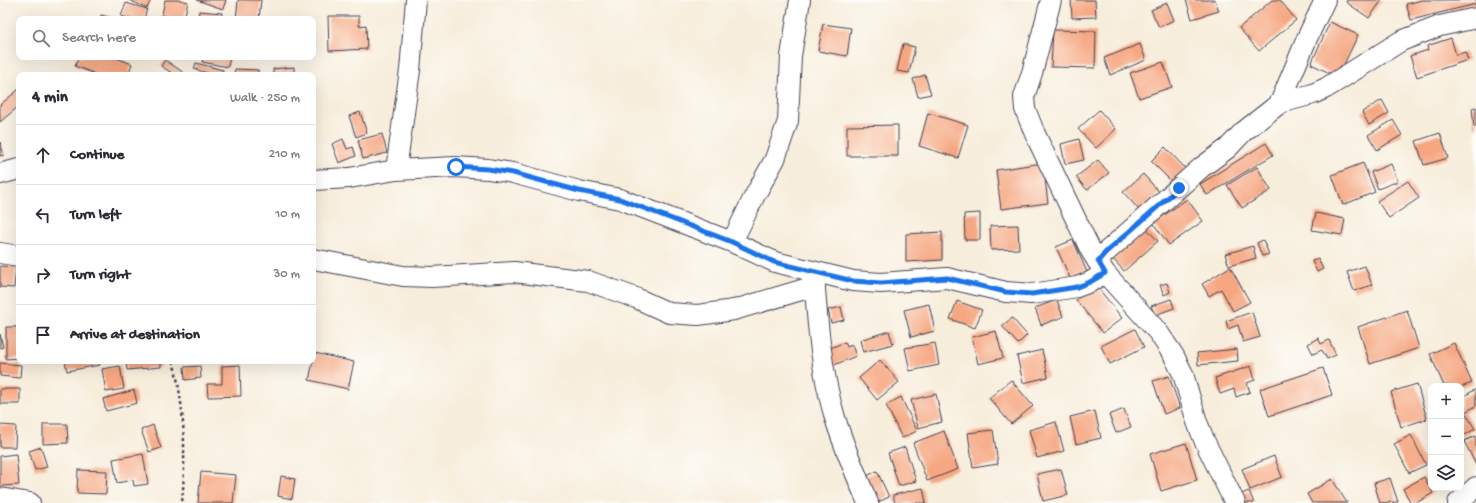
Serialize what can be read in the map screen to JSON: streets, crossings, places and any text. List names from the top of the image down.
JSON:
{
  "page": {
    "search": "Search here",
    "heading": ["4 min", "Walk · 250 m"],
    "list": [
      ["Continue", "210 m"],
      ["Turn left", "10 m"],
      ["Turn right", "30 m"],
      "Arrive at destination"
    ],
    "map_buttons": ["+", "−"]
  }
}
